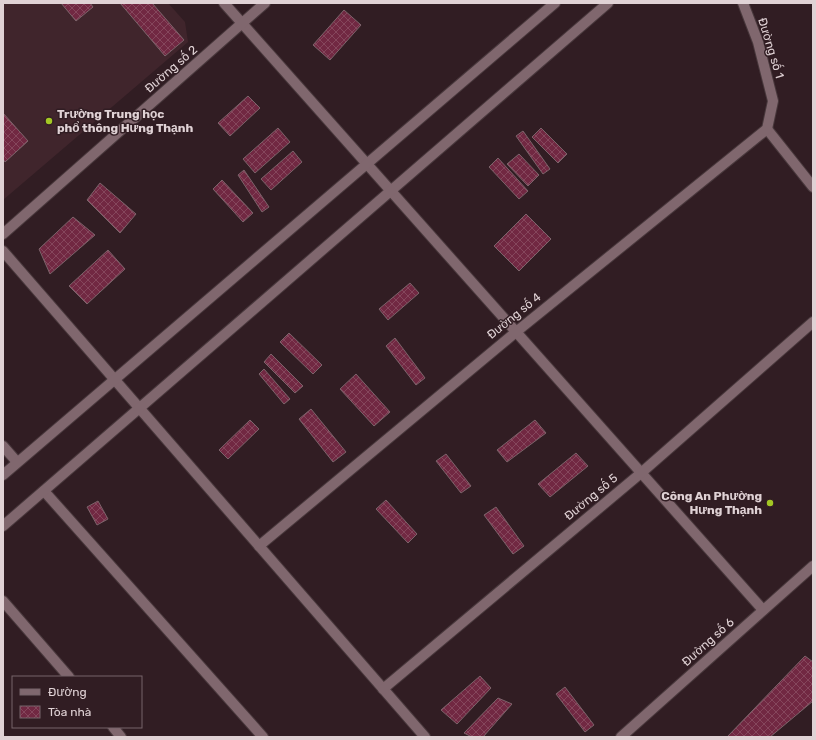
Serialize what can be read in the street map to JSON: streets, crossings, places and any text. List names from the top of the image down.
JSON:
{
  "streets": {
    "street": [
      "Đường số 1",
      "Đường số 2",
      "Đường số 4",
      "Đường số 5",
      "Đường số 6"
    ]
  },
  "crossings": [
    ["Đường số 1", "Đường số 4"]
  ],
  "places": ["Trường Trung học phổ thông Hưng Thạnh", "Công An Phường Hưng Thạnh"],
  "legend": ["Đường", "Tòa nhà"]
}
